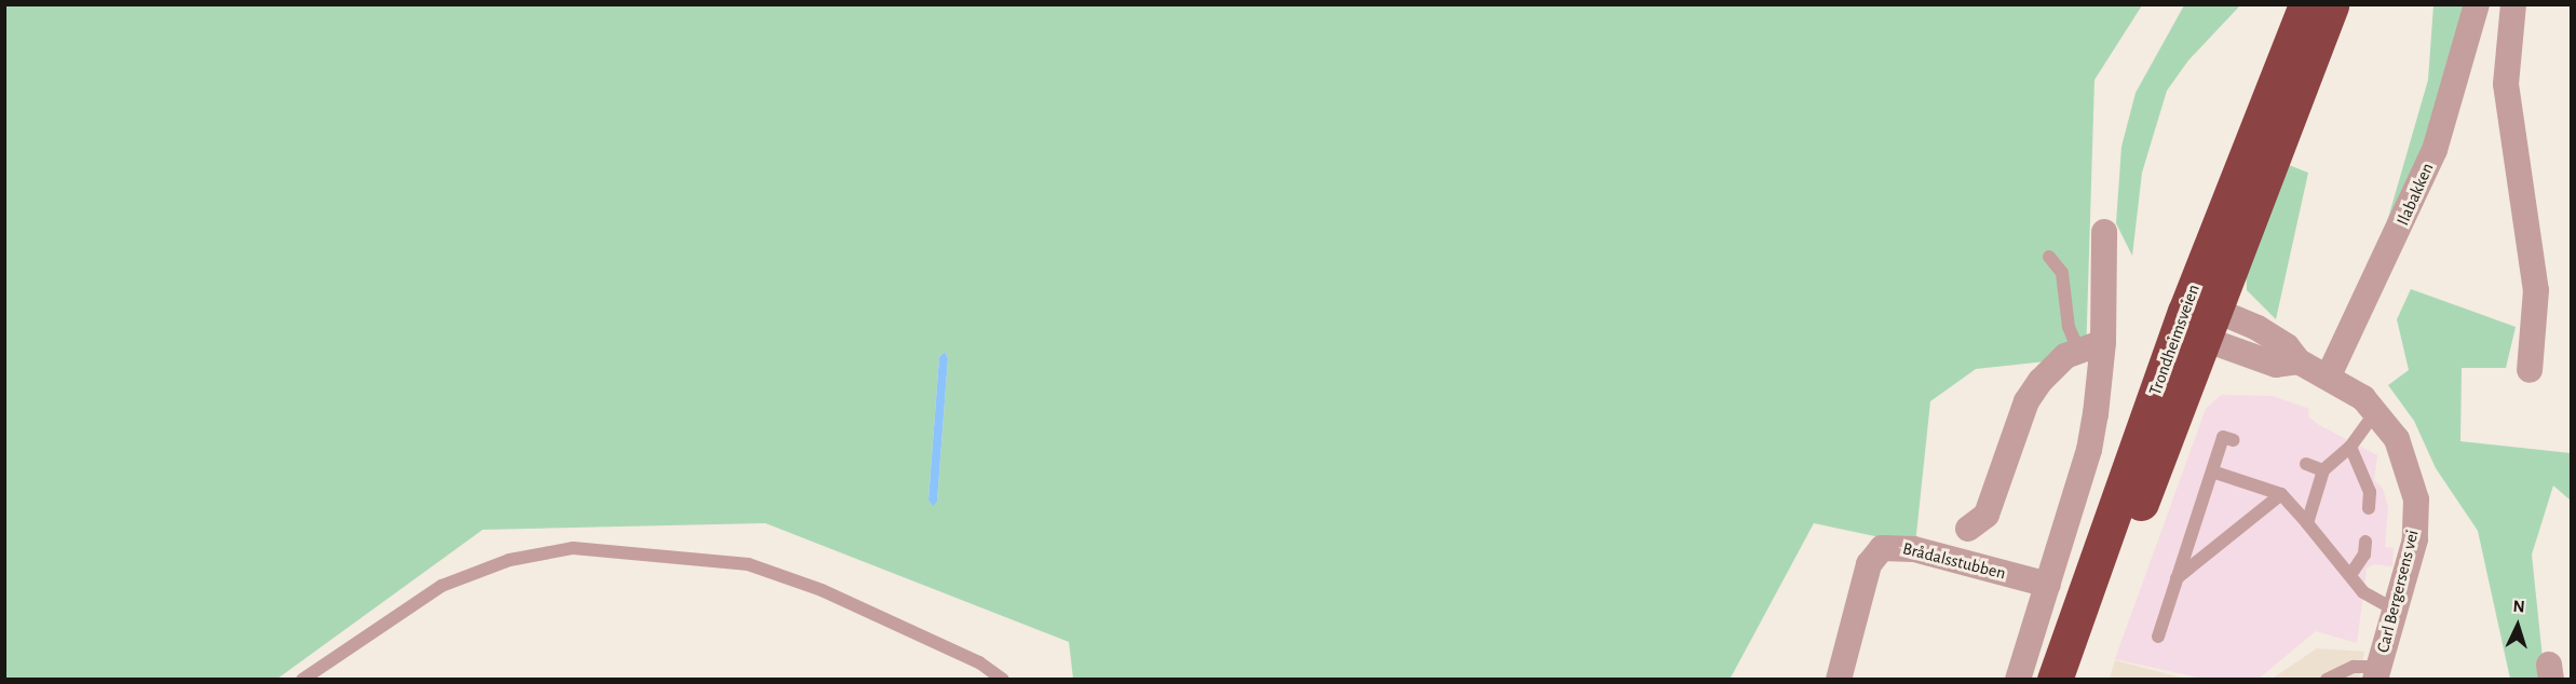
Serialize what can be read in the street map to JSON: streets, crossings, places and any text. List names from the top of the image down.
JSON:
{
  "streets": {
    "highway": ["Trondheimsveien"],
    "street": ["Ilabakken", "Brådalsstubben", "Carl Bergersens vei"]
  },
  "crossings": [
    ["Ilabakken", "Carl Bergersens vei"],
    ["Trondheimsveien", "Carl Bergersens vei"]
  ],
  "north": "top"
}
